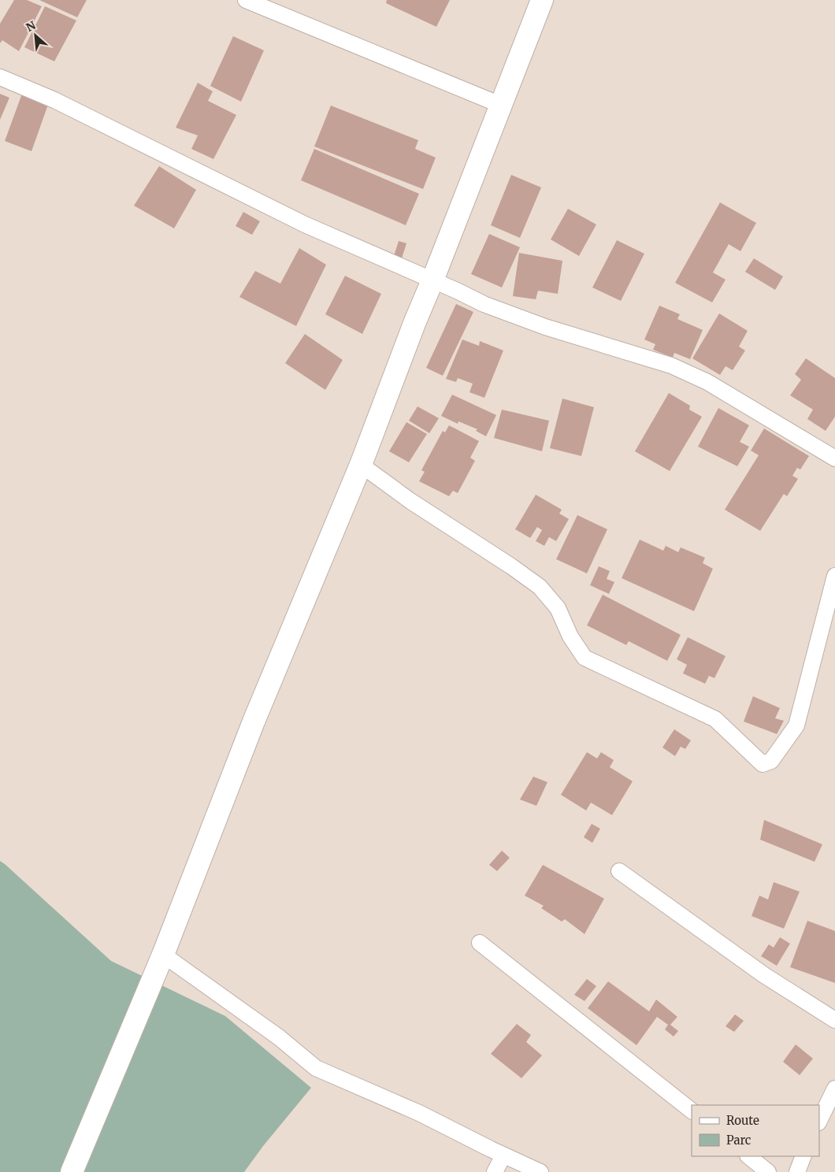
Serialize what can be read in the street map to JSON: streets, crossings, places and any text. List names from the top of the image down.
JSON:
{
  "legend": ["Route", "Parc"],
  "north": "top left"
}
